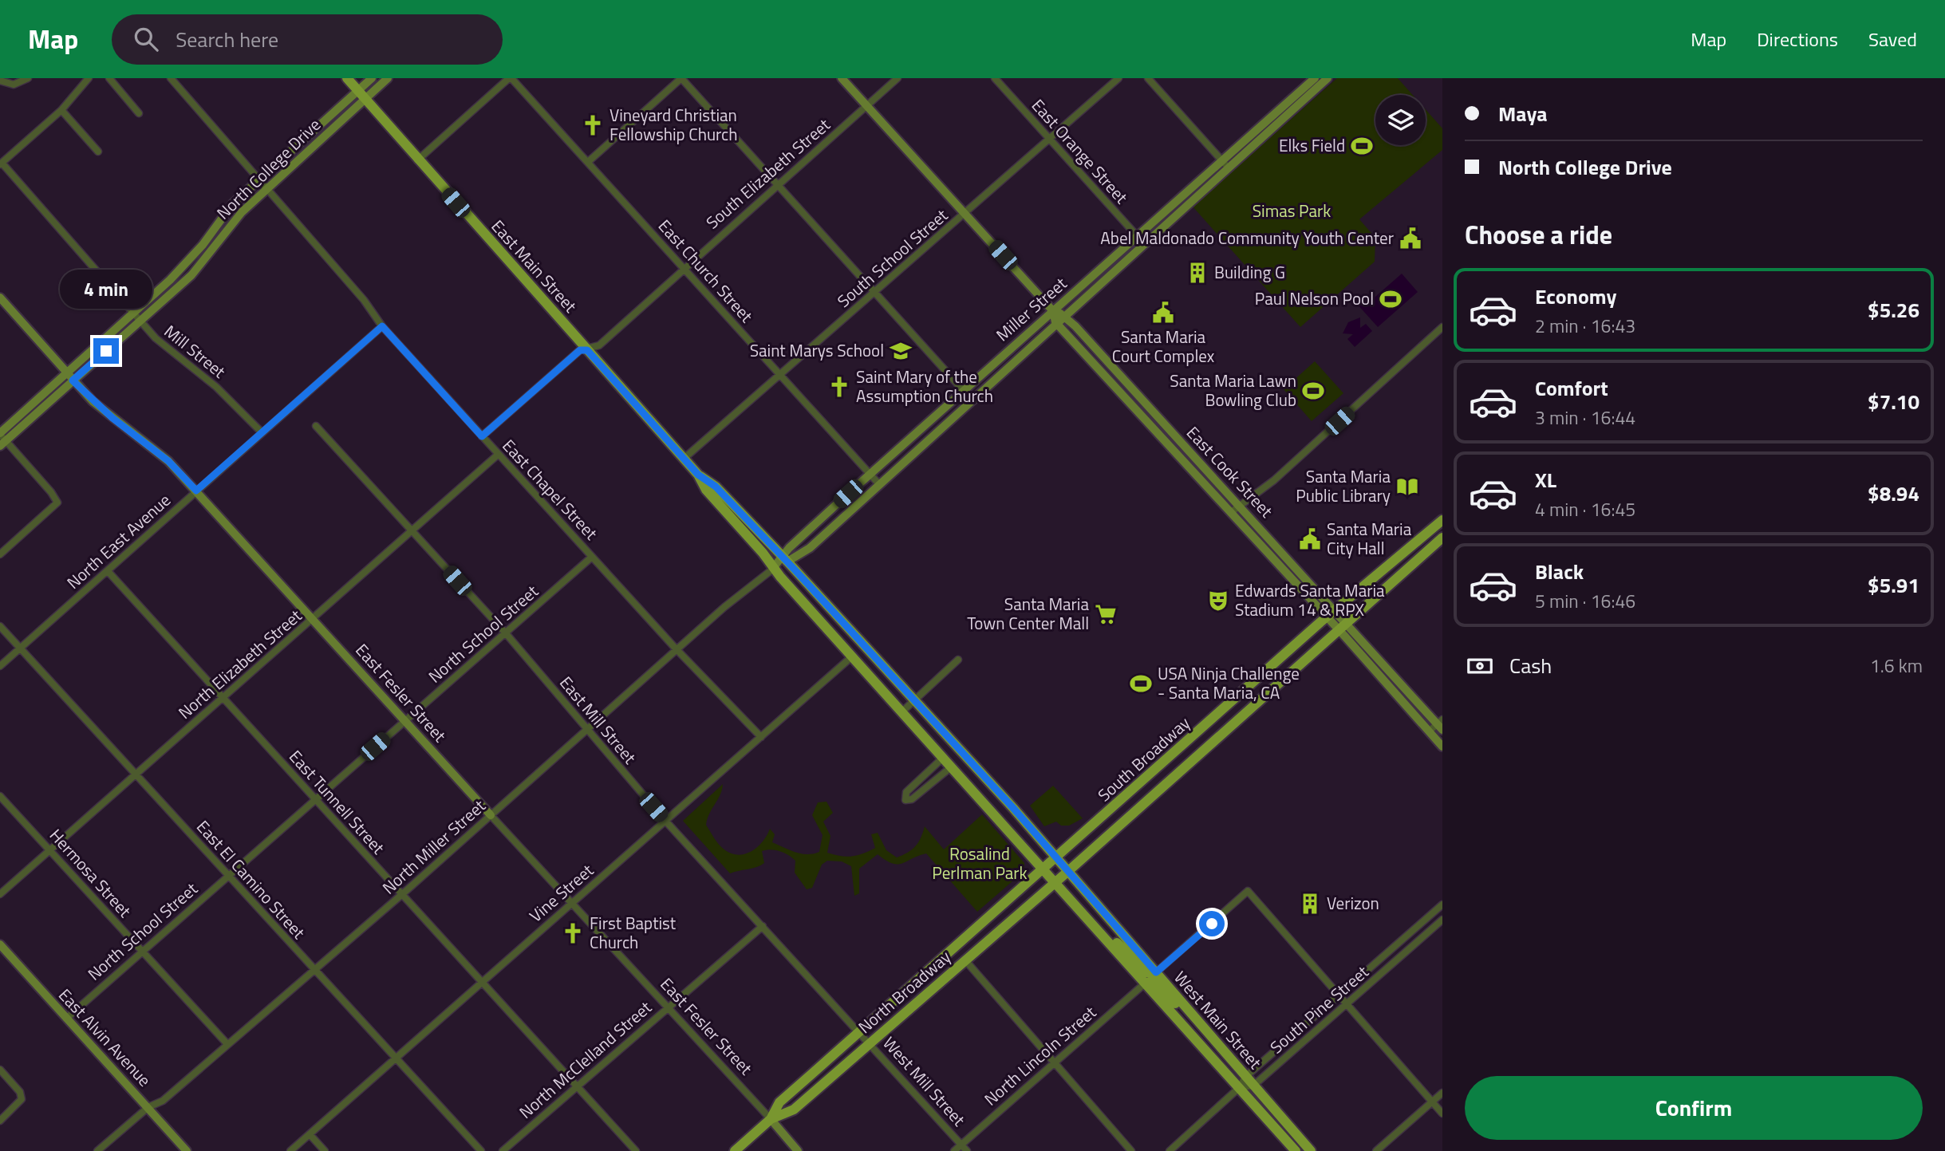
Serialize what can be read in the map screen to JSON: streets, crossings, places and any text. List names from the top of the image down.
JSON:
{
  "streets": {
    "main road": [
      "East Main Street",
      "South Broadway",
      "North Broadway",
      "West Main Street"
    ],
    "street": [
      "East Orange Street",
      "North College Drive",
      "South Elizabeth Street",
      "South School Street",
      "East Church Street",
      "Miller Street",
      "Mill Street",
      "East Cook Street",
      "East Chapel Street",
      "North East Avenue",
      "North School Street",
      "North Elizabeth Street",
      "East Fesler Street",
      "East Mill Street",
      "East Tunnell Street",
      "North Miller Street",
      "Hermosa Street",
      "East El Camino Street",
      "Vine Street",
      "South Pine Street",
      "East Alvin Avenue",
      "North Lincoln Street",
      "North McClelland Street",
      "West Mill Street"
    ]
  },
  "crossings": [
    ["East Orange Street", "South School Street"],
    ["East Orange Street", "Miller Street"],
    ["North College Drive", "East Main Street"],
    ["North College Drive", "Mill Street"],
    ["North College Drive", "East Chapel Street"],
    ["North College Drive", "East Fesler Street"],
    ["South Elizabeth Street", "East Main Street"],
    ["South Elizabeth Street", "East Church Street"],
    ["South School Street", "East Main Street"],
    ["South School Street", "East Church Street"],
    ["East Main Street", "Miller Street"],
    ["East Main Street", "South Broadway"],
    ["East Main Street", "North Miller Street"],
    ["East Main Street", "Vine Street"],
    ["East Main Street", "North Broadway"],
    ["East Main Street", "West Main Street"],
    ["East Church Street", "Miller Street"],
    ["Miller Street", "East Cook Street"],
    ["Miller Street", "North Miller Street"],
    ["Mill Street", "North East Avenue"],
    ["East Cook Street", "South Broadway"],
    ["East Chapel Street", "North East Avenue"],
    ["East Chapel Street", "North School Street"],
    ["East Chapel Street", "North Elizabeth Street"],
    ["East Chapel Street", "North Miller Street"],
    ["East Chapel Street", "Vine Street"],
    ["North East Avenue", "East Fesler Street"],
    ["North East Avenue", "East Tunnell Street"],
    ["North East Avenue", "East El Camino Street"],
    ["North School Street", "East Fesler Street"],
    ["North School Street", "East Mill Street"],
    ["North School Street", "East Tunnell Street"],
    ["North School Street", "Hermosa Street"],
    ["North School Street", "East El Camino Street"],
    ["North School Street", "East Alvin Avenue"],
    ["North Elizabeth Street", "East Fesler Street"],
    ["North Elizabeth Street", "East Mill Street"],
    ["North Elizabeth Street", "East Tunnell Street"],
    ["North Elizabeth Street", "Hermosa Street"],
    ["North Elizabeth Street", "East El Camino Street"],
    ["East Fesler Street", "North Miller Street"],
    ["East Fesler Street", "Vine Street"],
    ["East Fesler Street", "North Broadway"],
    ["East Fesler Street", "North McClelland Street"],
    ["East Mill Street", "North Miller Street"],
    ["East Mill Street", "Vine Street"],
    ["East Mill Street", "North Broadway"],
    ["East Mill Street", "North McClelland Street"],
    ["East Mill Street", "West Mill Street"],
    ["South Broadway", "North Broadway"],
    ["South Broadway", "West Main Street"],
    ["East Tunnell Street", "North Miller Street"],
    ["East Tunnell Street", "Vine Street"],
    ["East Tunnell Street", "North McClelland Street"],
    ["North Miller Street", "Hermosa Street"],
    ["North Miller Street", "East El Camino Street"],
    ["North Miller Street", "East Alvin Avenue"],
    ["East El Camino Street", "Vine Street"],
    ["North Broadway", "West Main Street"],
    ["North Broadway", "West Mill Street"],
    ["South Pine Street", "West Main Street"],
    ["West Main Street", "North Lincoln Street"],
    ["North Lincoln Street", "West Mill Street"]
  ],
  "parks": ["Simas Park", "Rosalind Perlman Park"],
  "places": {
    "church": ["Vineyard Christian Fellowship Church", "Saint Mary of the Assumption Church", "First Baptist Church"],
    "sports": [
      "Elks Field",
      "Paul Nelson Pool",
      "Santa Maria Lawn Bowling Club",
      "USA Ninja Challenge - Santa Maria, CA"
    ],
    "public building": ["Abel Maldonado Community Youth Center", "Santa Maria Court Complex", "Santa Maria City Hall"],
    "building": ["Building G", "Verizon"],
    "school or university": ["Saint Marys School"],
    "library": ["Santa Maria Public Library"],
    "theatre": ["Edwards Santa Maria Stadium 14 & RPX"],
    "supermarket": ["Santa Maria Town Center Mall"]
  },
  "page": {
    "header": "Map",
    "search": "Search here",
    "nav": ["Map", "Directions", "Saved"],
    "banner": ["Maya", "North College Drive"],
    "heading": "Choose a ride",
    "list": [
      {
        "name": "Economy",
        "note": "2 min · 16:43",
        "value": "$5.26"
      },
      {
        "name": "Comfort",
        "note": "3 min · 16:44",
        "value": "$7.10"
      },
      {
        "name": "XL",
        "note": "4 min · 16:45",
        "value": "$8.94"
      },
      {
        "name": "Black",
        "note": "5 min · 16:46",
        "value": "$5.91"
      }
    ],
    "bubble": "4 min",
    "pay": ["Cash", "1.6 km"],
    "buttons": "Confirm"
  }
}
